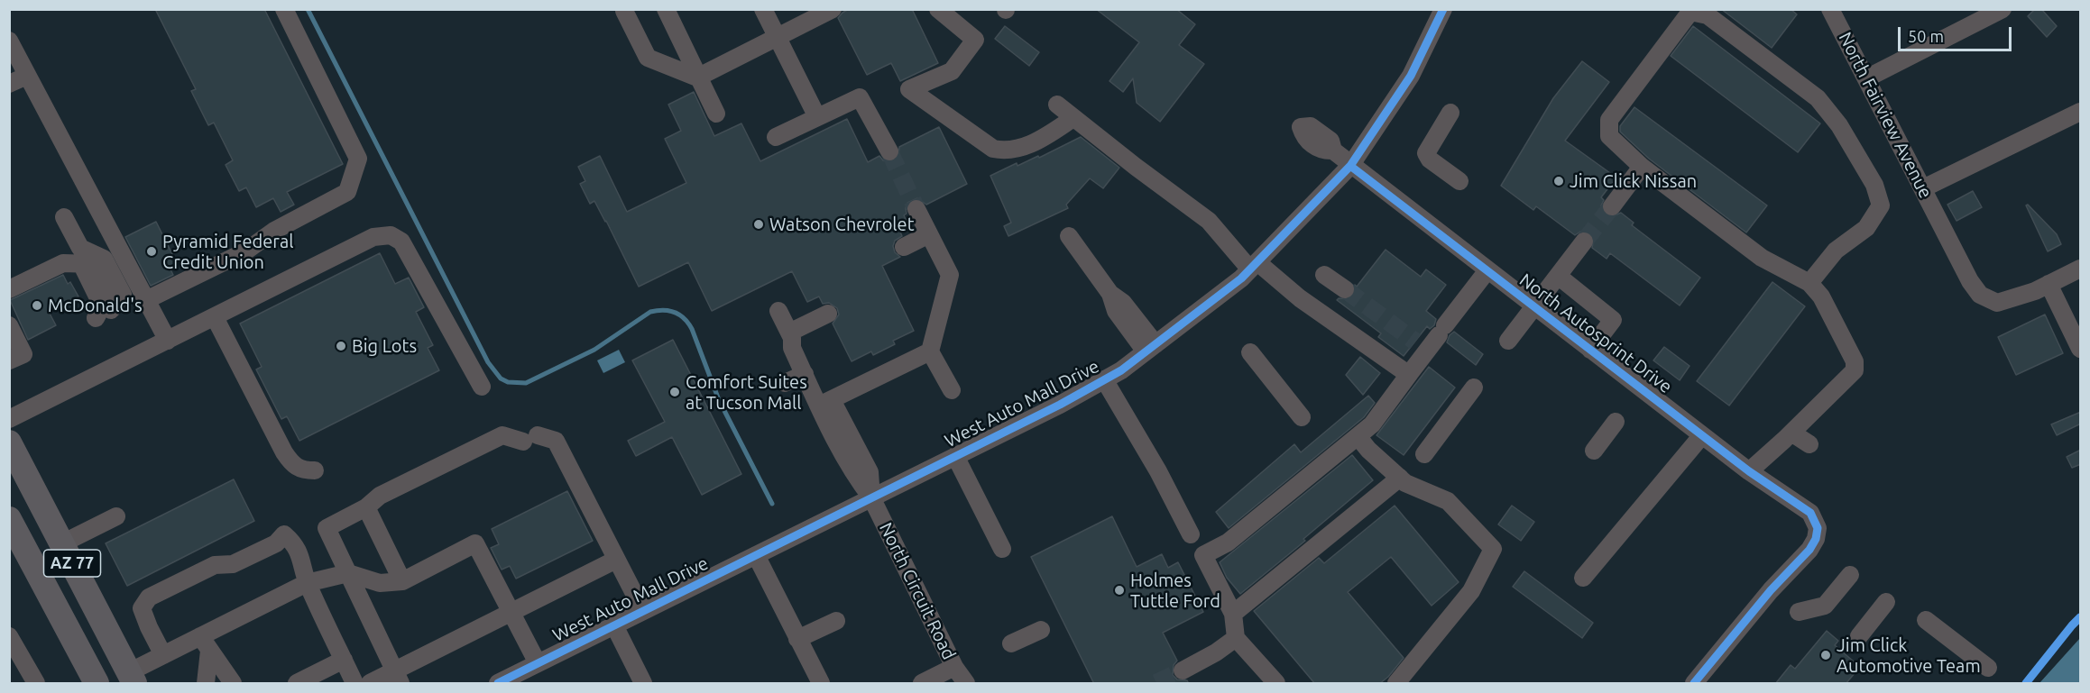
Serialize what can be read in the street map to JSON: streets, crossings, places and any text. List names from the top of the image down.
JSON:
{
  "streets": {
    "highway": ["AZ 77"],
    "street": [
      "North Fairview Avenue",
      "North Autosprint Drive",
      "West Auto Mall Drive",
      "North Circuit Road"
    ]
  },
  "crossings": [
    ["North Autosprint Drive", "West Auto Mall Drive"],
    ["West Auto Mall Drive", "North Circuit Road"]
  ],
  "places": [
    "Jim Click Nissan",
    "Watson Chevrolet",
    "Pyramid Federal Credit Union",
    "McDonald's",
    "Big Lots",
    "Comfort Suites at Tucson Mall",
    "Holmes Tuttle Ford",
    "Jim Click Automotive Team"
  ],
  "scale_bar": "50 m"
}
